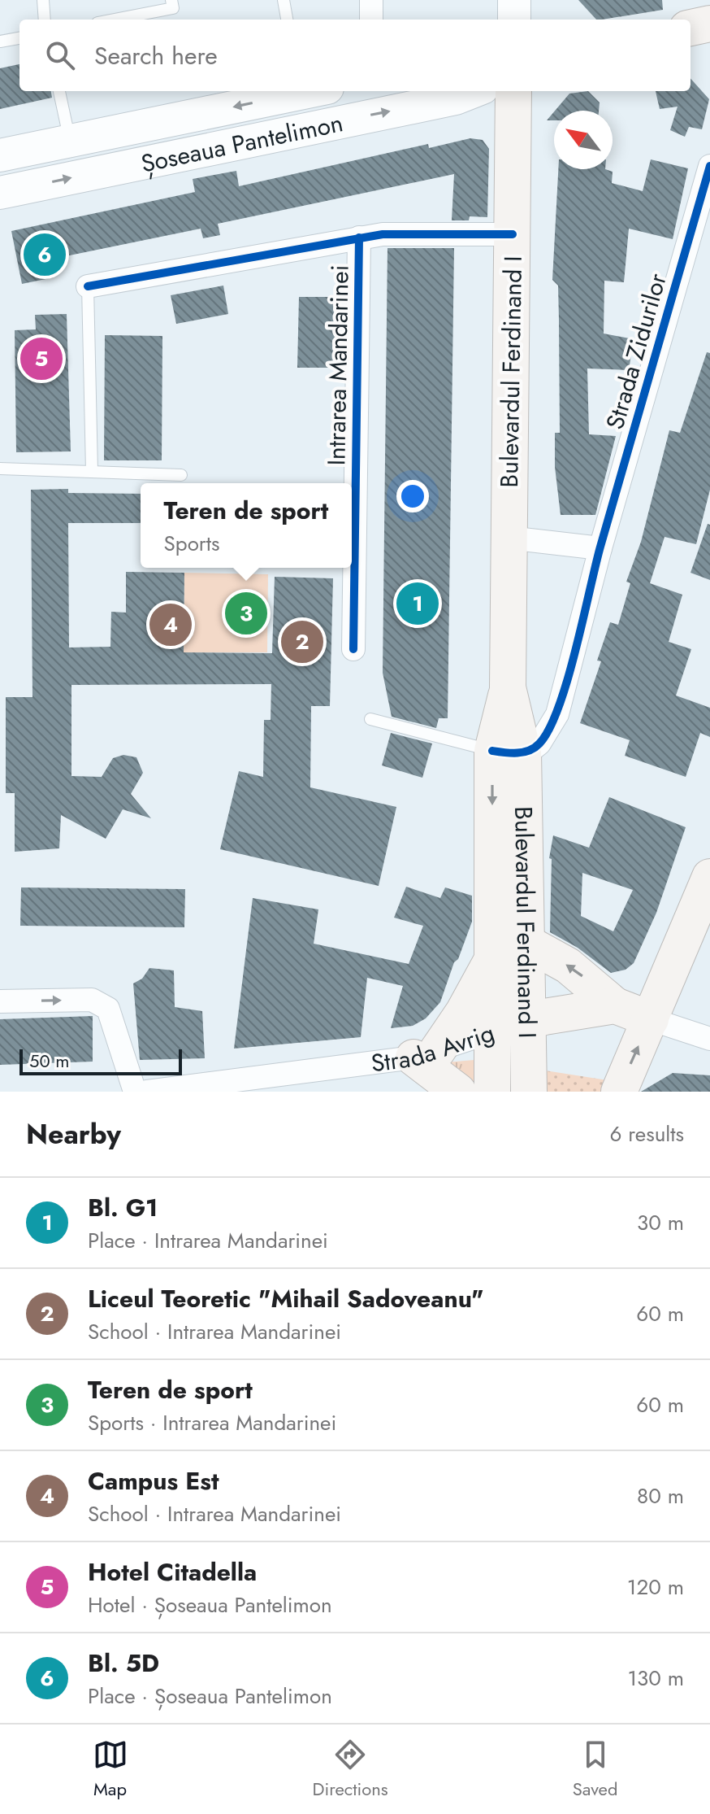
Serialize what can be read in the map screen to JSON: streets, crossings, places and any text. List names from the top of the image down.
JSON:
{
  "streets": {
    "main road": ["Șoseaua Pantelimon", "Bulevardul Ferdinand I", "Strada Avrig"],
    "street": ["Strada Zidurilor", "Intrarea Mandarinei"]
  },
  "crossings": [
    ["Bulevardul Ferdinand I", "Strada Avrig"]
  ],
  "scale_bar": "50 m",
  "north": "top left",
  "page": {
    "search": "Search here",
    "pins": [
      "6",
      "5",
      "1",
      "3",
      "4",
      "2"
    ],
    "popup": ["Teren de sport", "Sports"],
    "scale": "50 m",
    "heading": ["Nearby", "6 results"],
    "list": [
      {
        "mark": "1",
        "name": "Bl. G1",
        "note": "Place · Intrarea Mandarinei",
        "value": "30 m"
      },
      {
        "mark": "2",
        "name": "Liceul Teoretic \"Mihail Sadoveanu\"",
        "note": "School · Intrarea Mandarinei",
        "value": "60 m"
      },
      {
        "mark": "3",
        "name": "Teren de sport",
        "note": "Sports · Intrarea Mandarinei",
        "value": "60 m"
      },
      {
        "mark": "4",
        "name": "Campus Est",
        "note": "School · Intrarea Mandarinei",
        "value": "80 m"
      },
      {
        "mark": "5",
        "name": "Hotel Citadella",
        "note": "Hotel · Șoseaua Pantelimon",
        "value": "120 m"
      },
      {
        "mark": "6",
        "name": "Bl. 5D",
        "note": "Place · Șoseaua Pantelimon",
        "value": "130 m"
      }
    ],
    "nav": ["Map", "Directions", "Saved"]
  }
}
